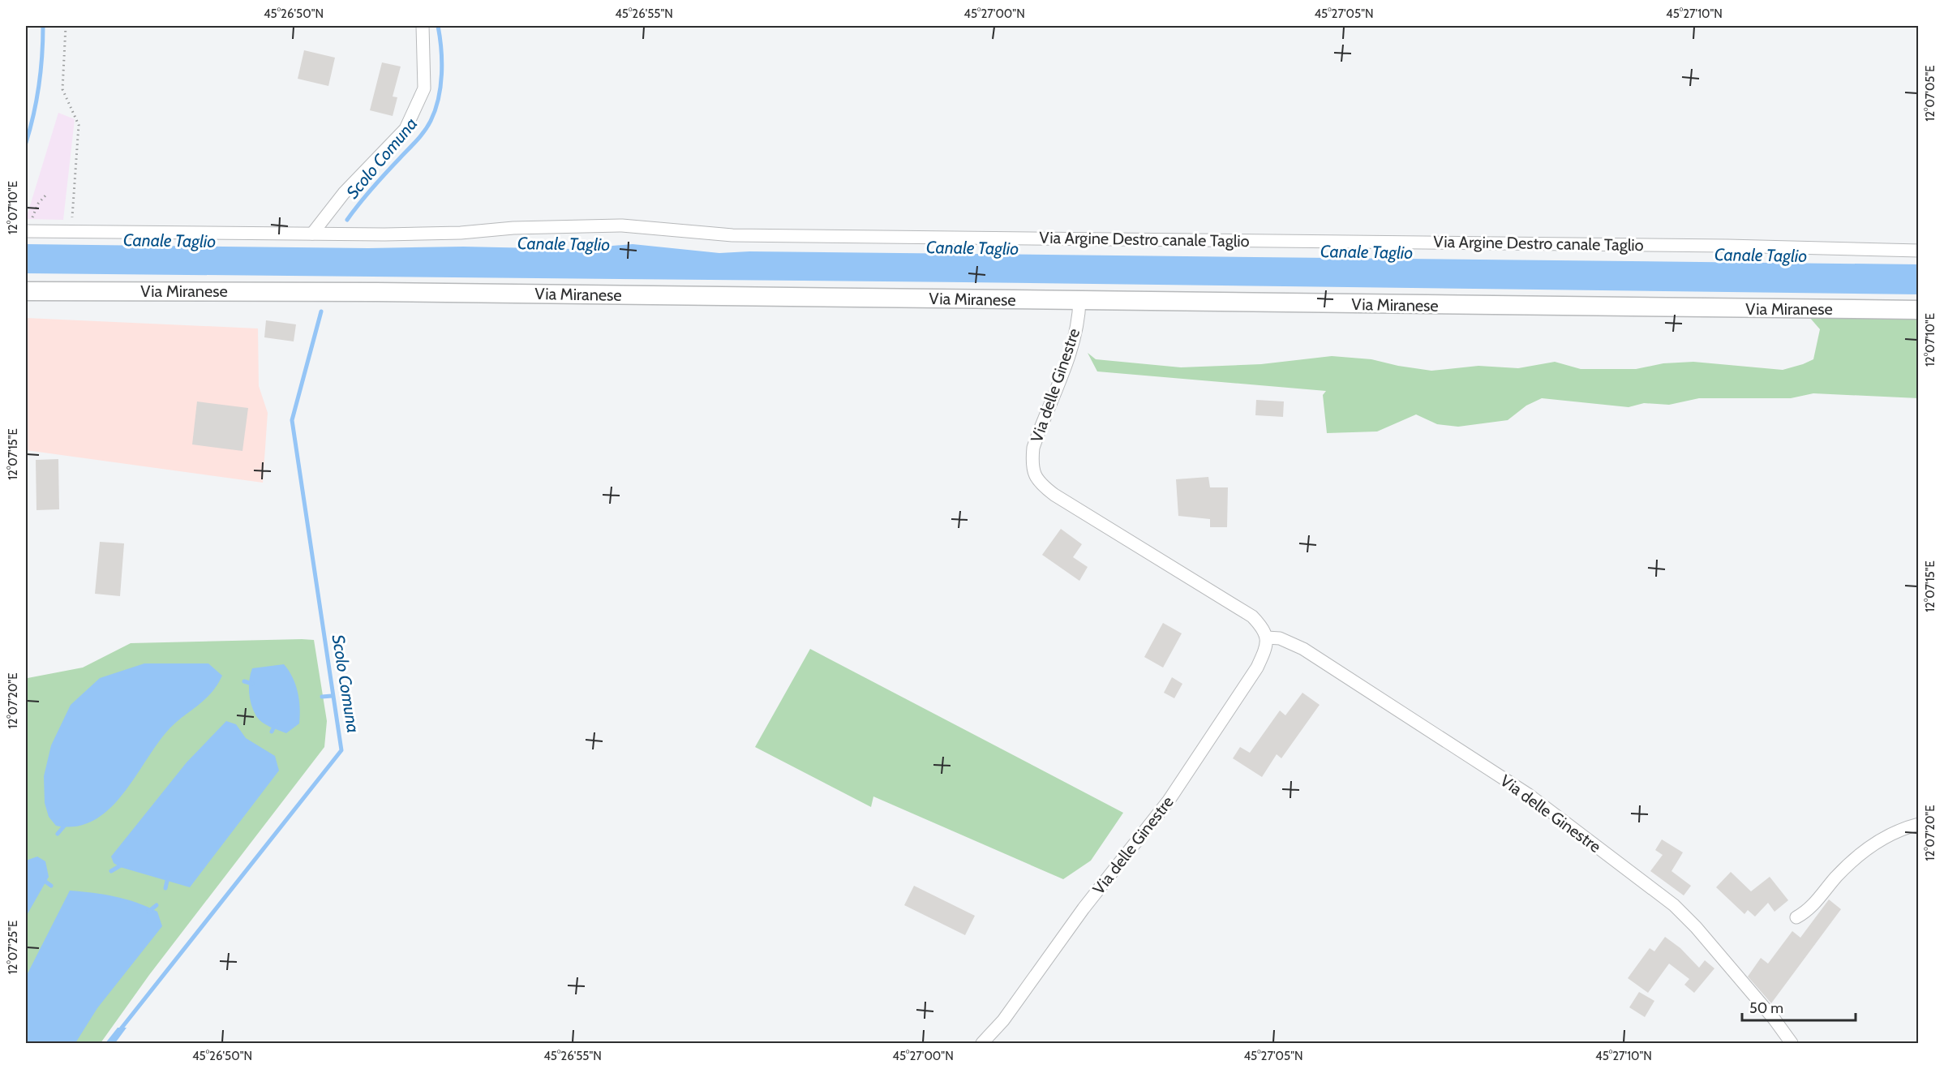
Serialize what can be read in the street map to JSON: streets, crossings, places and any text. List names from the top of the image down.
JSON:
{
  "streets": {
    "main road": ["Via Miranese"],
    "street": ["Via Argine Destro canale Taglio", "Via delle Ginestre"]
  },
  "crossings": [
    ["Via Miranese", "Via delle Ginestre"]
  ],
  "water": ["Scolo Comuna", "Canale Taglio"],
  "scale_bar": "50 m",
  "coordinates": [
    "45°26'50\"N",
    "45°26'55\"N",
    "45°27'00\"N",
    "45°27'05\"N",
    "45°27'10\"N",
    "12°07'05\"E",
    "12°07'10\"E",
    "12°07'15\"E",
    "12°07'20\"E",
    "12°07'25\"E"
  ]
}
